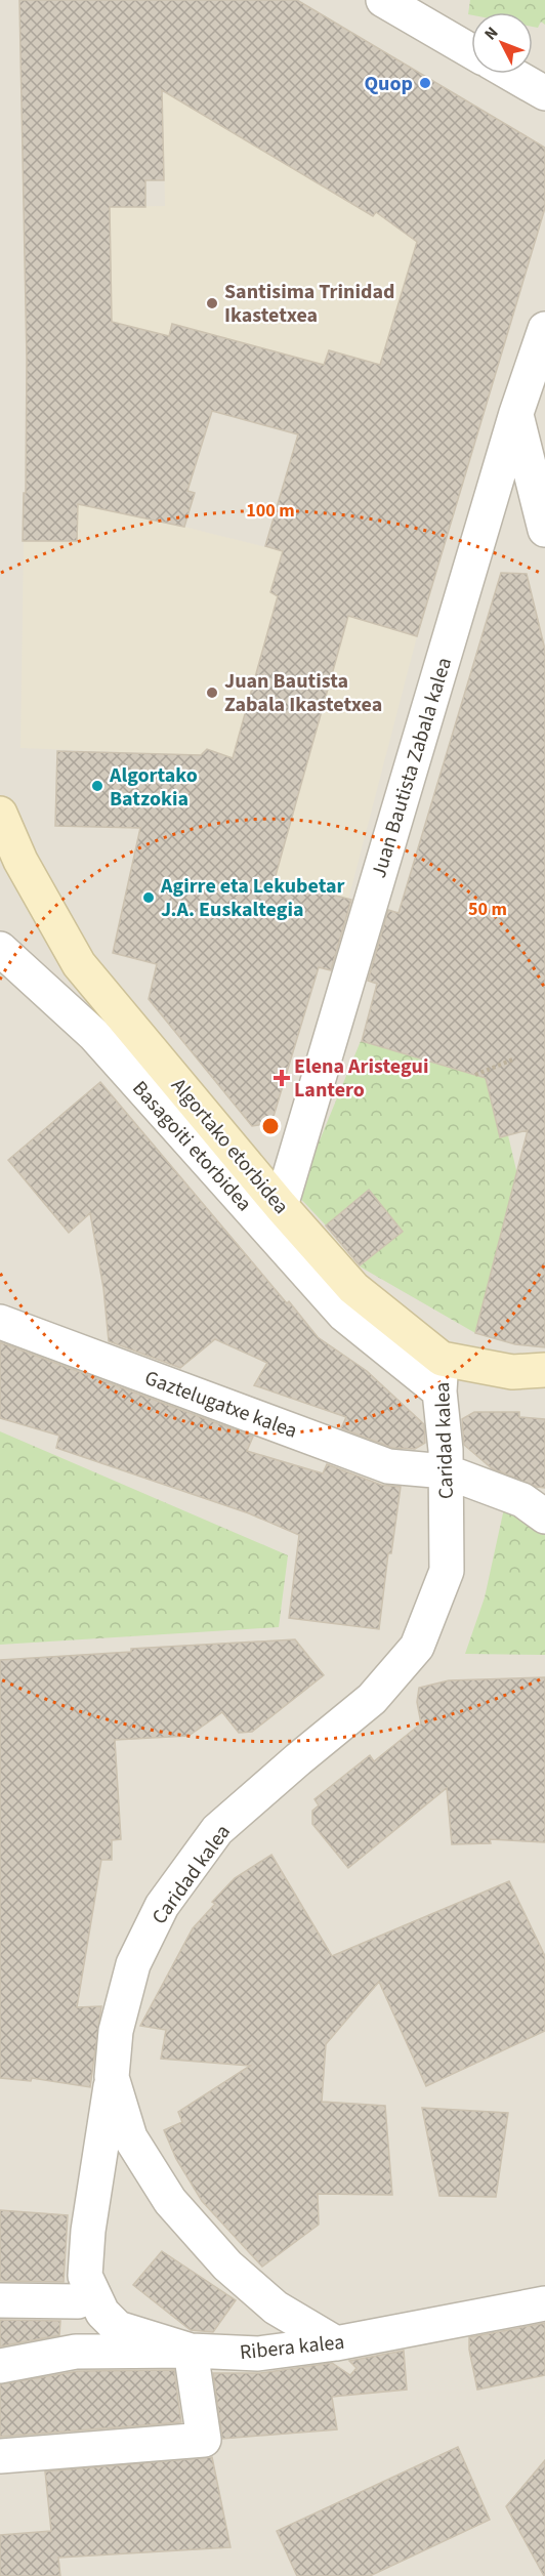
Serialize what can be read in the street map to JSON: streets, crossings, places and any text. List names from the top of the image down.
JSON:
{
  "streets": {
    "street": [
      "Juan Bautista Zabala kalea",
      "Basagoiti etorbidea",
      "Algortako etorbidea",
      "Gaztelugatxe kalea",
      "Caridad kalea",
      "Ribera kalea"
    ]
  },
  "crossings": [
    ["Juan Bautista Zabala kalea", "Algortako etorbidea"],
    ["Basagoiti etorbidea", "Caridad kalea"],
    ["Algortako etorbidea", "Caridad kalea"],
    ["Gaztelugatxe kalea", "Caridad kalea"],
    ["Caridad kalea", "Ribera kalea"]
  ],
  "places": {
    "other": [
      "Quop",
      "Santisima Trinidad Ikastetxea",
      "Juan Bautista Zabala Ikastetxea",
      "Algortako Batzokia",
      "Agirre eta Lekubetar J.A. Euskaltegia"
    ],
    "health": ["Elena Aristegui Lantero"]
  },
  "north": "top left",
  "rings": ["100 m", "50 m"]
}
